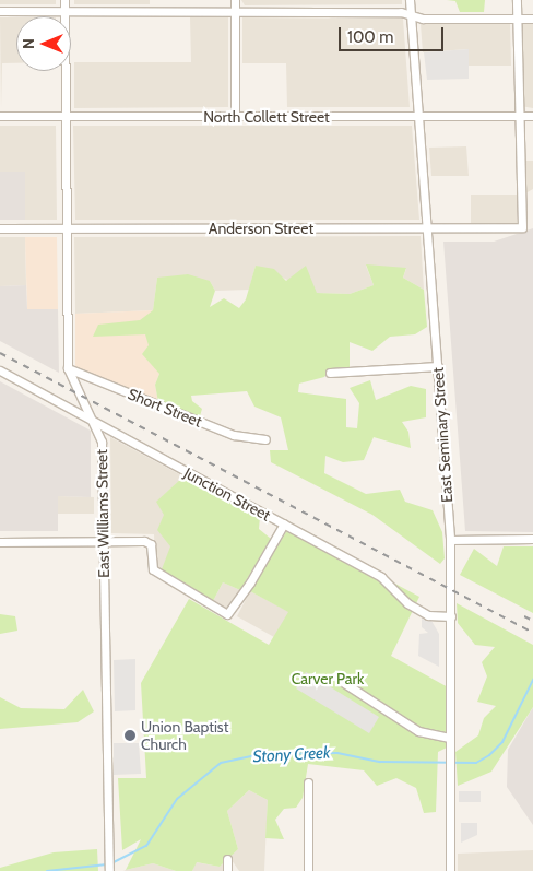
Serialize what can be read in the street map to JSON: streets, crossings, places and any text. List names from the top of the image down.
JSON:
{
  "streets": {
    "street": [
      "North Collett Street",
      "Anderson Street",
      "Short Street",
      "East Seminary Street",
      "Junction Street",
      "East Williams Street"
    ]
  },
  "crossings": [
    ["North Collett Street", "Anderson Street"],
    ["North Collett Street", "East Seminary Street"],
    ["North Collett Street", "East Williams Street"],
    ["Anderson Street", "East Seminary Street"],
    ["Anderson Street", "East Williams Street"],
    ["Short Street", "East Williams Street"],
    ["East Seminary Street", "Junction Street"],
    ["Junction Street", "East Williams Street"]
  ],
  "water": ["Stony Creek"],
  "parks": ["Carver Park"],
  "places": ["Union Baptist Church"],
  "scale_bar": "100 m",
  "north": "left"
}
